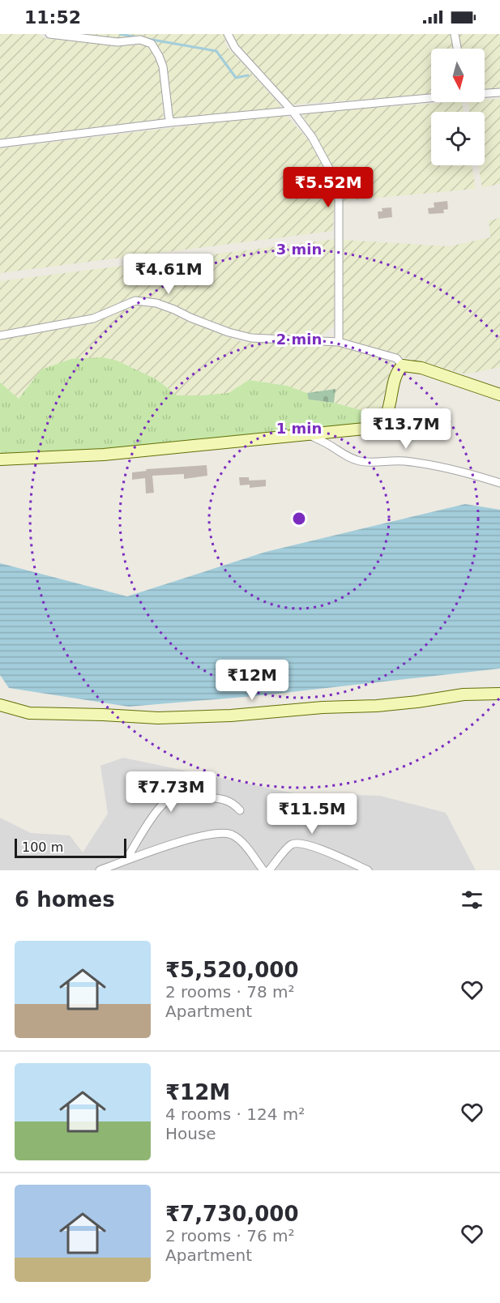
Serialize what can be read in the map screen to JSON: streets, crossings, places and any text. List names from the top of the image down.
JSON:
{
  "scale_bar": "100 m",
  "north": "bottom",
  "page": {
    "status": "11:52",
    "price": [
      "₹5.52M",
      "₹4.61M",
      "₹13.7M",
      "₹12M",
      "₹7.73M",
      "₹11.5M"
    ],
    "scale": "100 m",
    "heading": "6 homes",
    "list": [
      {
        "name": "₹5,520,000",
        "note": "2 rooms · 78 m² · Apartment"
      },
      {
        "name": "₹12M",
        "note": "4 rooms · 124 m² · House"
      },
      {
        "name": "₹7,730,000",
        "note": "2 rooms · 76 m² · Apartment"
      }
    ]
  },
  "rings": ["3 min", "2 min", "1 min"]
}
